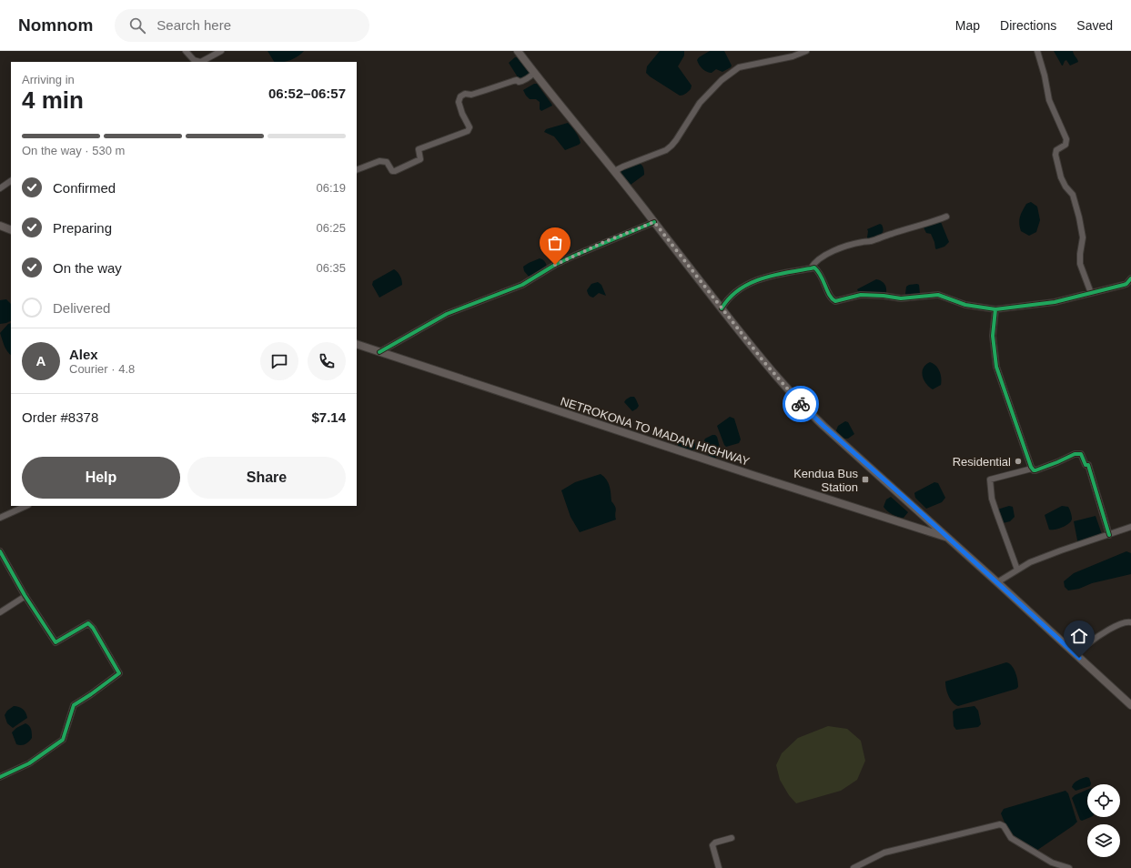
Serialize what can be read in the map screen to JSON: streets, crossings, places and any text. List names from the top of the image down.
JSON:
{
  "streets": {
    "main road": ["NETROKONA TO MADAN HIGHWAY"]
  },
  "places": {
    "other": ["Residential"],
    "transit": ["Kendua Bus Station"]
  },
  "page": {
    "header": "Nomnom",
    "search": "Search here",
    "nav": ["Map", "Directions", "Saved"],
    "heading": ["4 min", "Arriving in", "06:52–06:57"],
    "panel": [
      "Alex",
      "Courier · 4.8",
      "Order #8378",
      "$7.14"
    ],
    "bar": "On the way · 530 m",
    "list": [
      ["Confirmed", "06:19"],
      ["Preparing", "06:25"],
      ["On the way", "06:35"],
      "Delivered"
    ],
    "round": "A",
    "buttons": ["Help", "Share"]
  }
}
